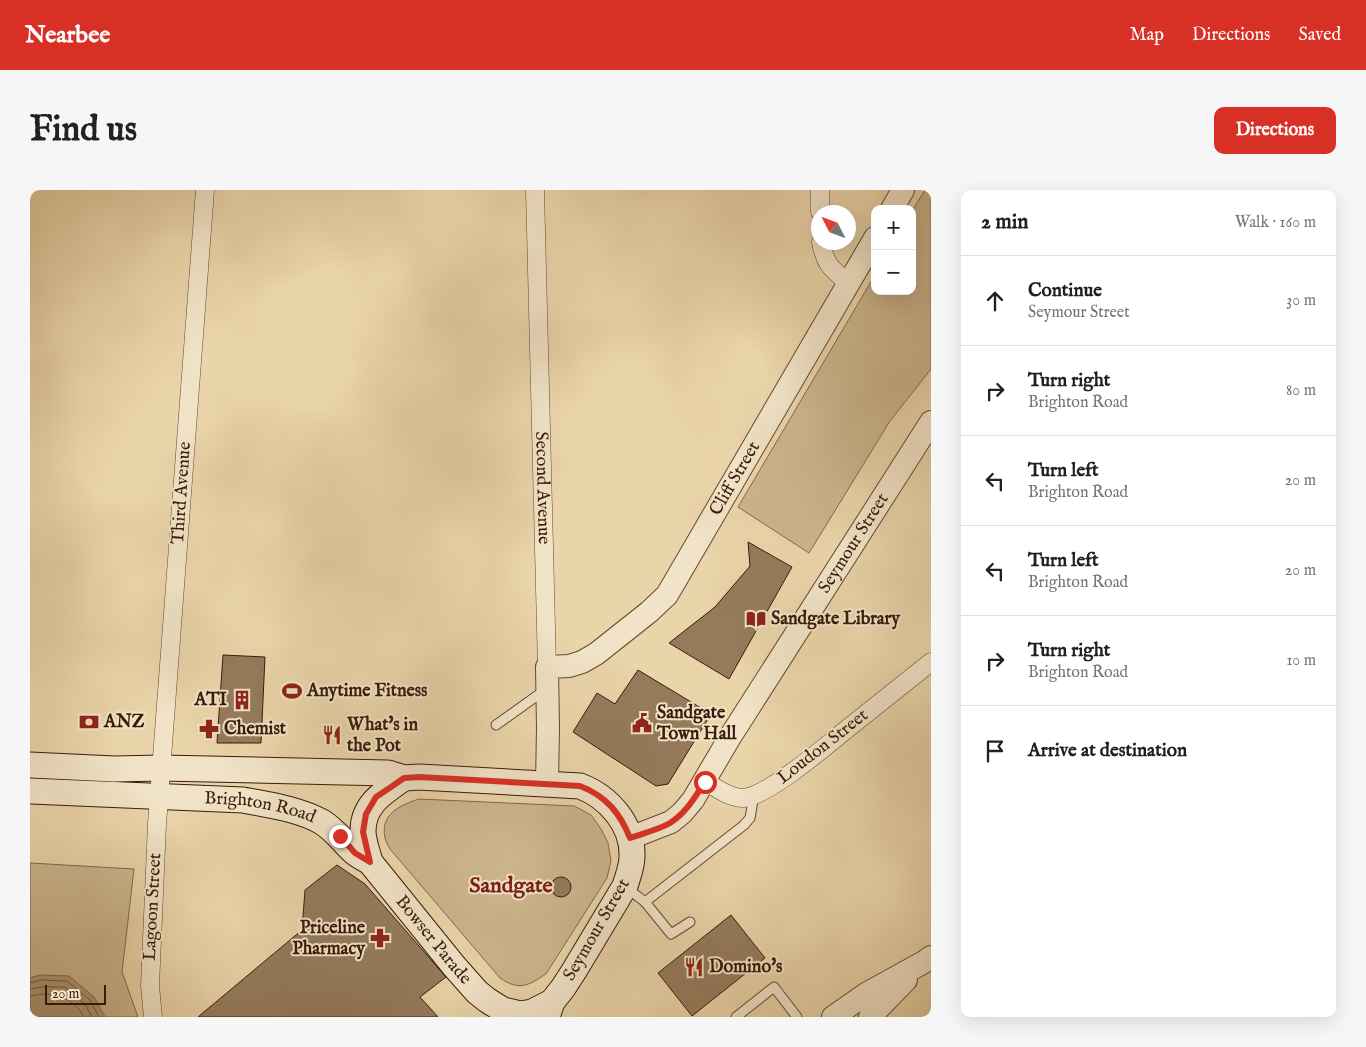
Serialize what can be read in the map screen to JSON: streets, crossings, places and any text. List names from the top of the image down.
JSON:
{
  "streets": {
    "main road": ["Seymour Street", "Brighton Road", "Bowser Parade"],
    "street": [
      "Cliff Street",
      "Second Avenue",
      "Third Avenue",
      "Loudon Street",
      "Lagoon Street"
    ]
  },
  "crossings": [
    ["Cliff Street", "Second Avenue"],
    ["Second Avenue", "Brighton Road"],
    ["Third Avenue", "Brighton Road"],
    ["Third Avenue", "Lagoon Street"],
    ["Seymour Street", "Loudon Street"],
    ["Seymour Street", "Brighton Road"],
    ["Seymour Street", "Bowser Parade"],
    ["Brighton Road", "Lagoon Street"],
    ["Brighton Road", "Bowser Parade"]
  ],
  "districts": ["Sandgate"],
  "places": {
    "library": ["Sandgate Library"],
    "sports": ["Anytime Fitness"],
    "building": ["ATI"],
    "bank": ["ANZ"],
    "public building": ["Sandgate Town Hall"],
    "pharmacy": ["Chemist", "Priceline Pharmacy"],
    "restaurant": ["What's in the Pot", "Domino's"]
  },
  "scale_bar": "20 m",
  "north": "top left",
  "page": {
    "header": "Nearbee",
    "nav": ["Map", "Directions", "Saved"],
    "buttons": "Directions",
    "title": "Find us",
    "heading": ["2 min", "Walk · 160 m"],
    "map_buttons": ["+", "−"],
    "list": [
      ["Continue", "Seymour Street", "30 m"],
      ["Turn right", "Brighton Road", "80 m"],
      ["Turn left", "Brighton Road", "20 m"],
      ["Turn left", "Brighton Road", "20 m"],
      ["Turn right", "Brighton Road", "10 m"],
      "Arrive at destination"
    ],
    "scale": "20 m"
  }
}
